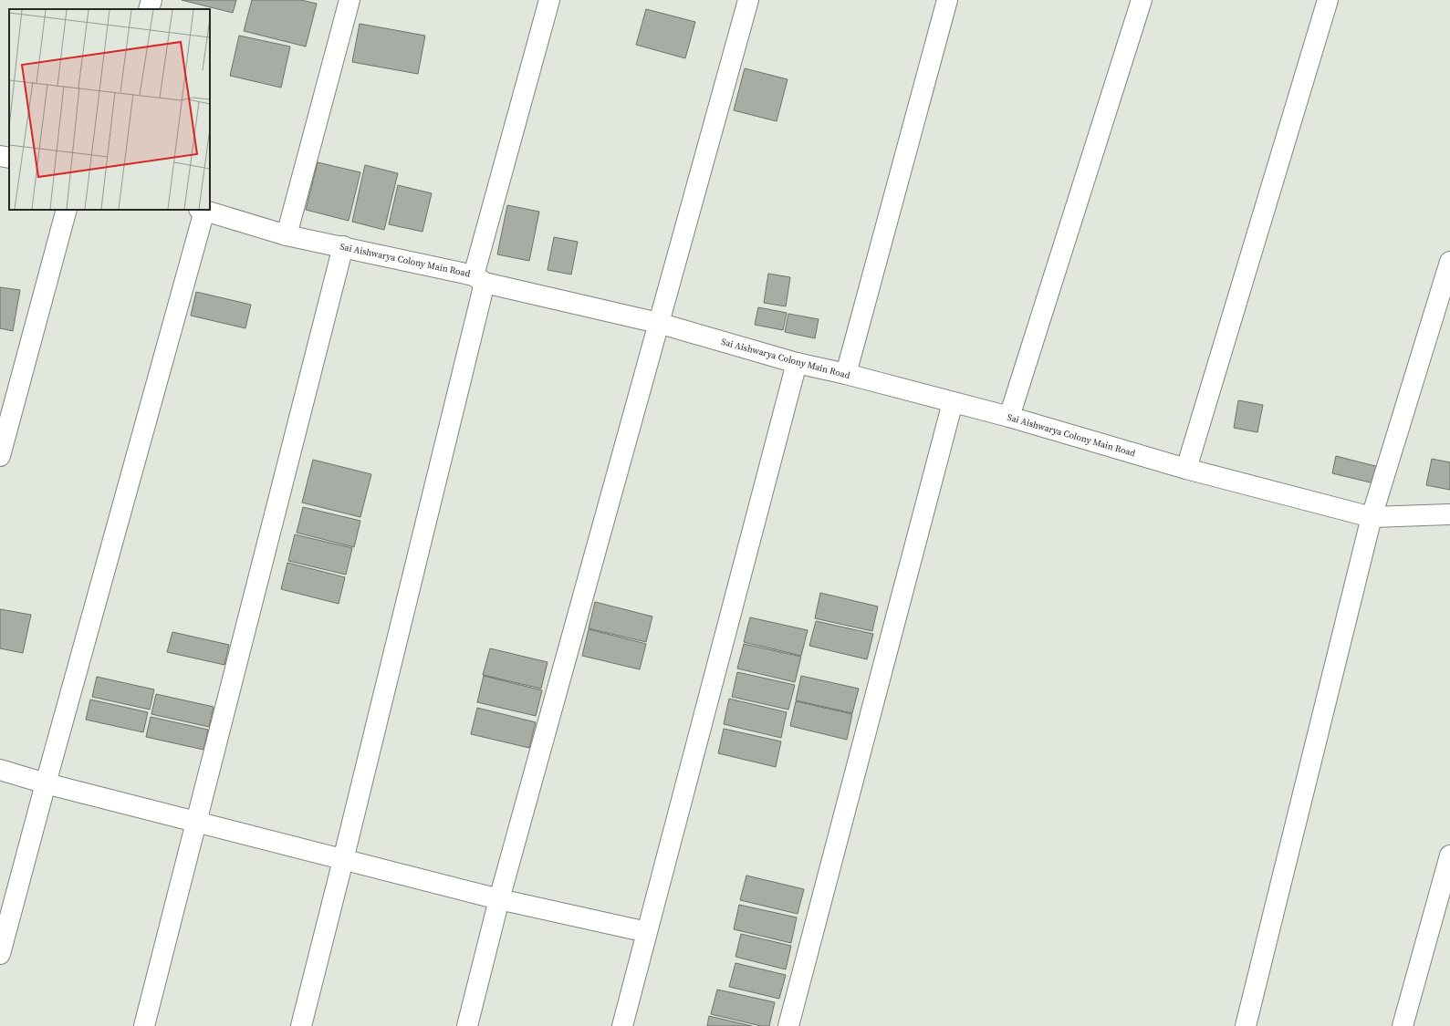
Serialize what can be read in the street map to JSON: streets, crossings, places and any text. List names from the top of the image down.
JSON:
{
  "streets": {
    "street": ["Sai Aishwarya Colony Main Road"]
  }
}
